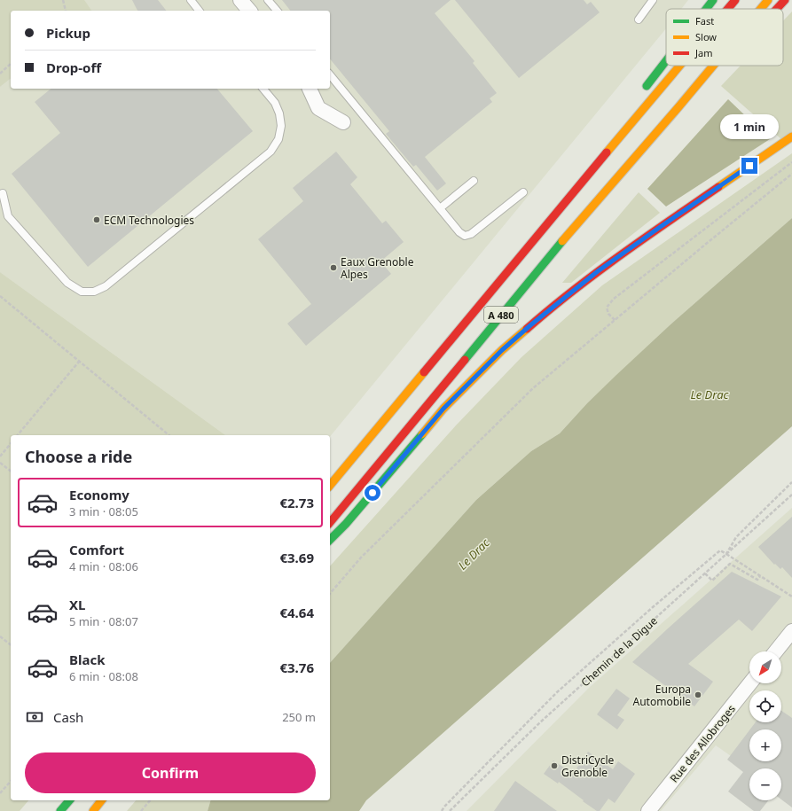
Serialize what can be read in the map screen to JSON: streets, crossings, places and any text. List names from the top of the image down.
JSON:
{
  "streets": {
    "highway": ["A 480"],
    "street": ["Rue des Allobroges"],
    "path": ["Chemin de la Digue"]
  },
  "water": ["Le Drac"],
  "places": [
    "ECM Technologies",
    "Eaux Grenoble Alpes",
    "Europa Automobile",
    "DistriCycle Grenoble"
  ],
  "legend": ["Fast", "Slow", "Jam"],
  "north": "bottom left",
  "page": {
    "banner": ["Pickup", "Drop-off"],
    "bubble": "1 min",
    "heading": "Choose a ride",
    "list": [
      {
        "name": "Economy",
        "note": "3 min · 08:05",
        "value": "€2.73"
      },
      {
        "name": "Comfort",
        "note": "4 min · 08:06",
        "value": "€3.69"
      },
      {
        "name": "XL",
        "note": "5 min · 08:07",
        "value": "€4.64"
      },
      {
        "name": "Black",
        "note": "6 min · 08:08",
        "value": "€3.76"
      }
    ],
    "map_buttons": ["+", "−"],
    "pay": ["Cash", "250 m"],
    "buttons": "Confirm"
  }
}
